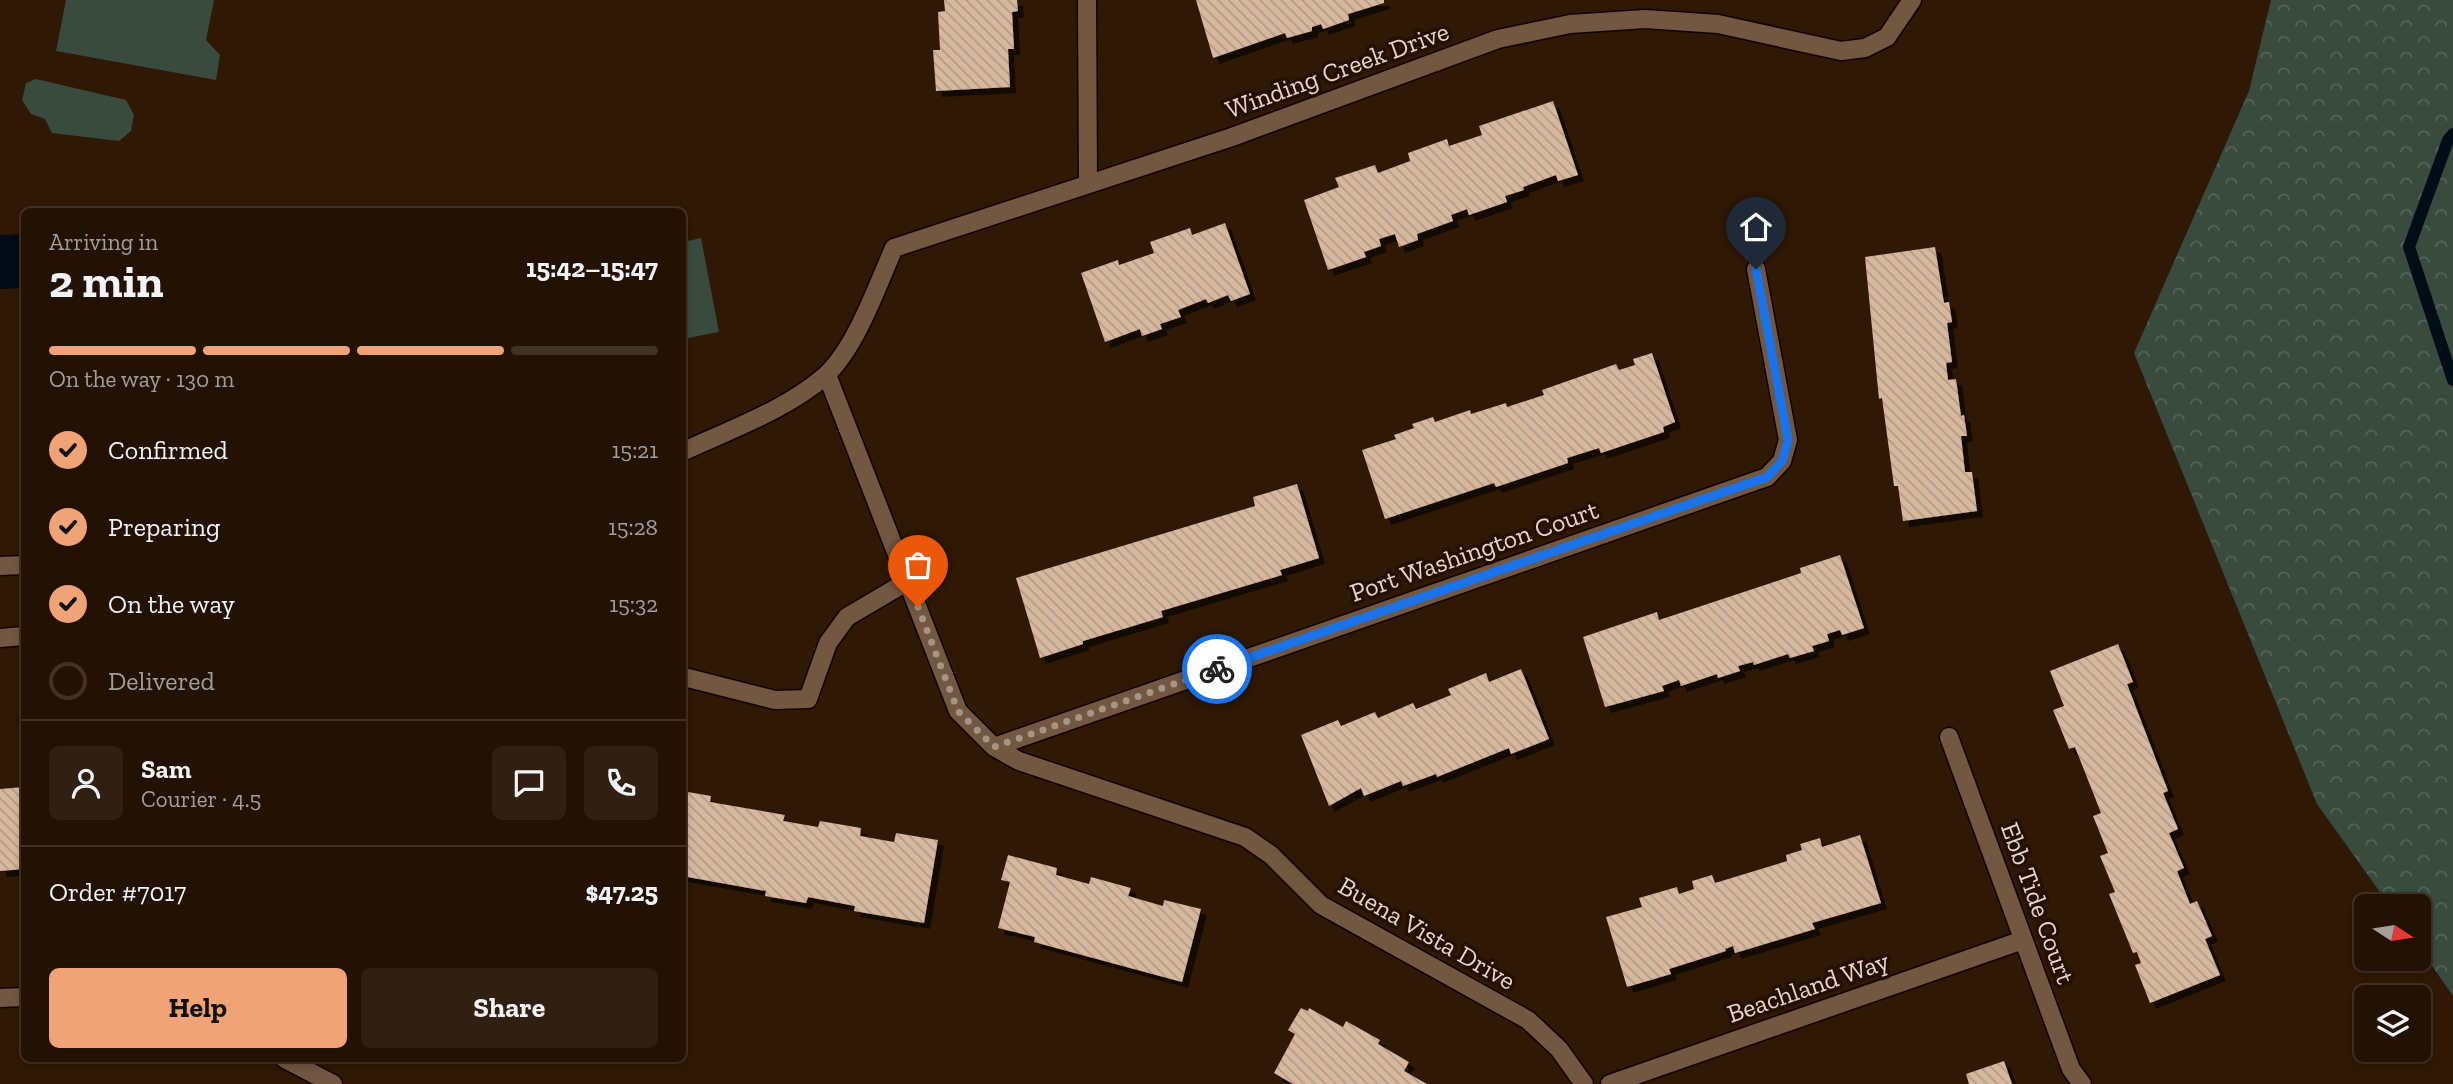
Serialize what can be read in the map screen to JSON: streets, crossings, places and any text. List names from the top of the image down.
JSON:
{
  "streets": {
    "street": [
      "Winding Creek Drive",
      "Port Washington Court",
      "Ebb Tide Court",
      "Buena Vista Drive",
      "Beachland Way"
    ]
  },
  "crossings": [
    ["Winding Creek Drive", "Buena Vista Drive"],
    ["Port Washington Court", "Buena Vista Drive"],
    ["Ebb Tide Court", "Beachland Way"]
  ],
  "north": "right",
  "page": {
    "heading": ["2 min", "Arriving in", "15:42–15:47"],
    "panel": [
      "Sam",
      "Courier · 4.5",
      "Order #7017",
      "$47.25"
    ],
    "bar": "On the way · 130 m",
    "list": [
      ["Confirmed", "15:21"],
      ["Preparing", "15:28"],
      ["On the way", "15:32"],
      "Delivered"
    ],
    "buttons": ["Help", "Share"]
  }
}
